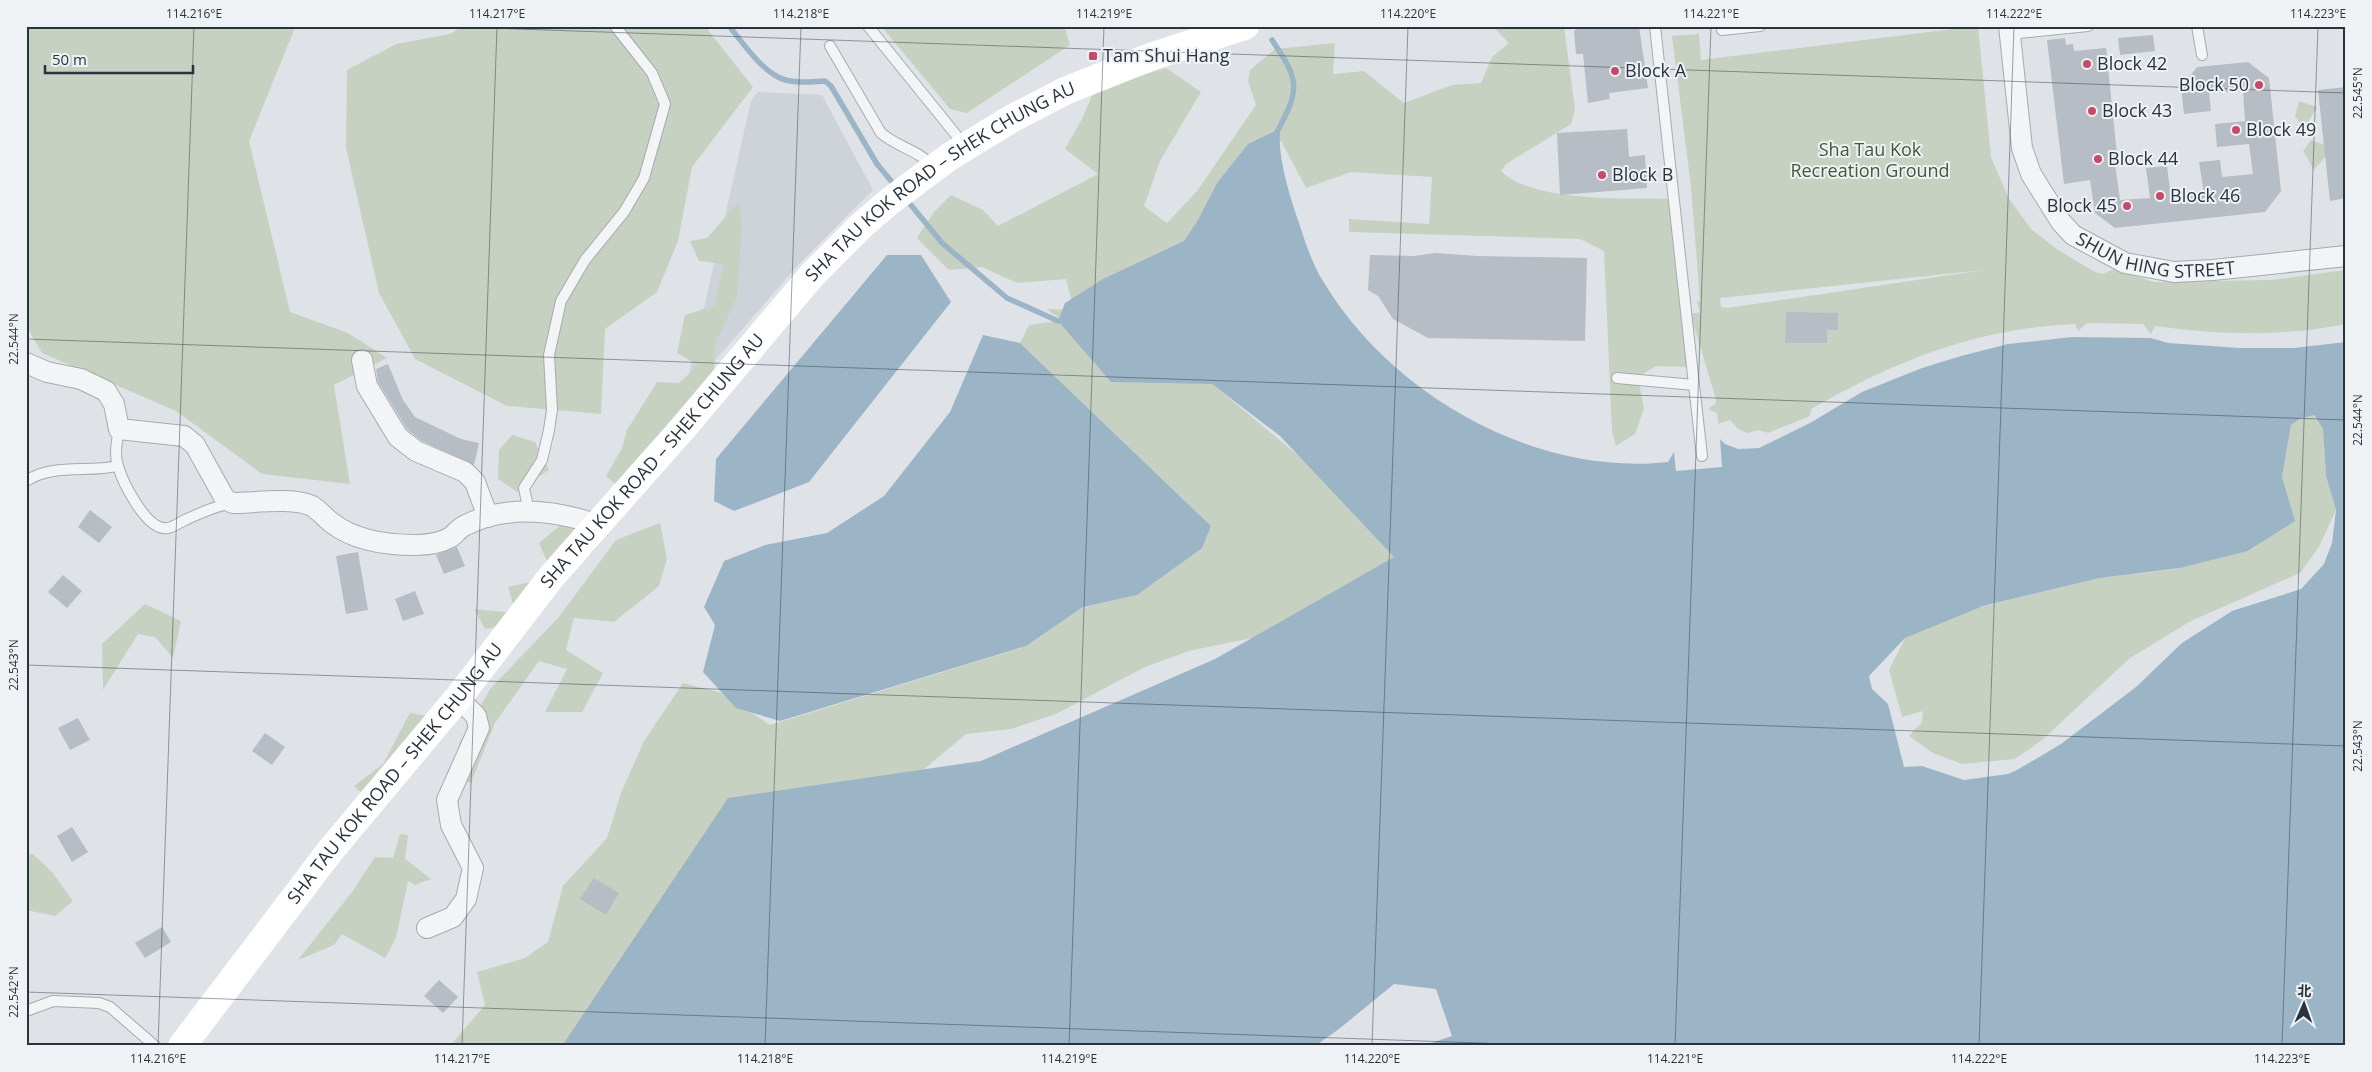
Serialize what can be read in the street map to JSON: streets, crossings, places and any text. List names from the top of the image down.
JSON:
{
  "streets": {
    "main road": ["SHA TAU KOK ROAD – SHEK CHUNG AU"],
    "street": ["SHUN HING STREET"]
  },
  "parks": ["Sha Tau Kok Recreation Ground"],
  "places": {
    "transit": ["Tam Shui Hang"],
    "other": [
      "Block 42",
      "Block A",
      "Block 50",
      "Block 43",
      "Block 49",
      "Block 44",
      "Block B",
      "Block 46",
      "Block 45"
    ]
  },
  "scale_bar": "50 m",
  "north": "top",
  "coordinates": [
    "114.216°E",
    "114.217°E",
    "114.218°E",
    "114.219°E",
    "114.220°E",
    "114.221°E",
    "114.222°E",
    "114.223°E",
    "22.545°N",
    "22.544°N",
    "22.543°N",
    "22.542°N"
  ]
}
